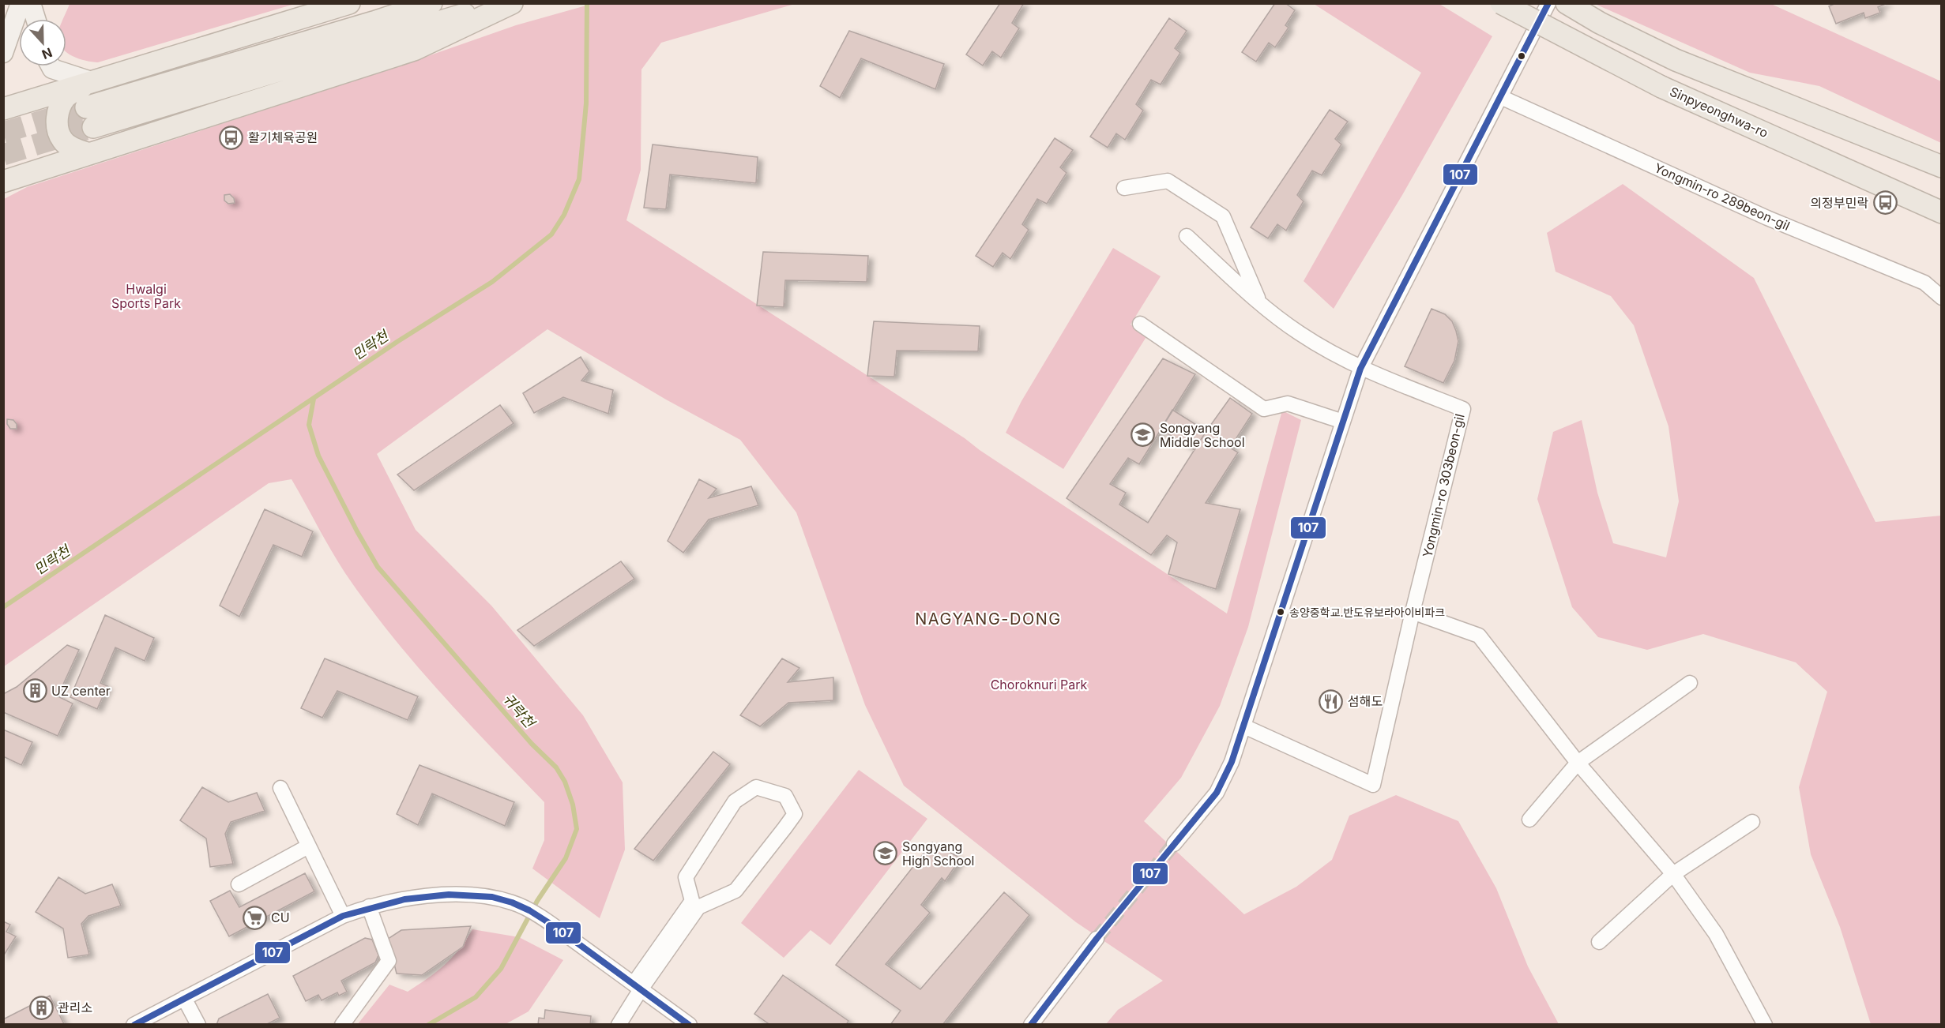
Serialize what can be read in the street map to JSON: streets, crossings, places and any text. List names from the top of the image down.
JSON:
{
  "streets": {
    "highway": ["Sinpyeonghwa-ro"],
    "street": ["Yongmin-ro 289beon-gil", "Yongmin-ro 303beon-gil"]
  },
  "districts": ["NAGYANG-DONG"],
  "water": ["민락천", "귀락천"],
  "parks": ["Hwalgi Sports Park", "Choroknuri Park"],
  "places": {
    "bus stop": ["활기체육공원", "의정부민락"],
    "school or university": ["Songyang Middle School", "Songyang High School"],
    "other": ["송양중학교.반도유보라아이비파크"],
    "building": ["UZ center", "관리소"],
    "restaurant": ["섬해도"],
    "supermarket": ["CU"]
  },
  "lines": ["transit line 107"],
  "north": "bottom"
}
